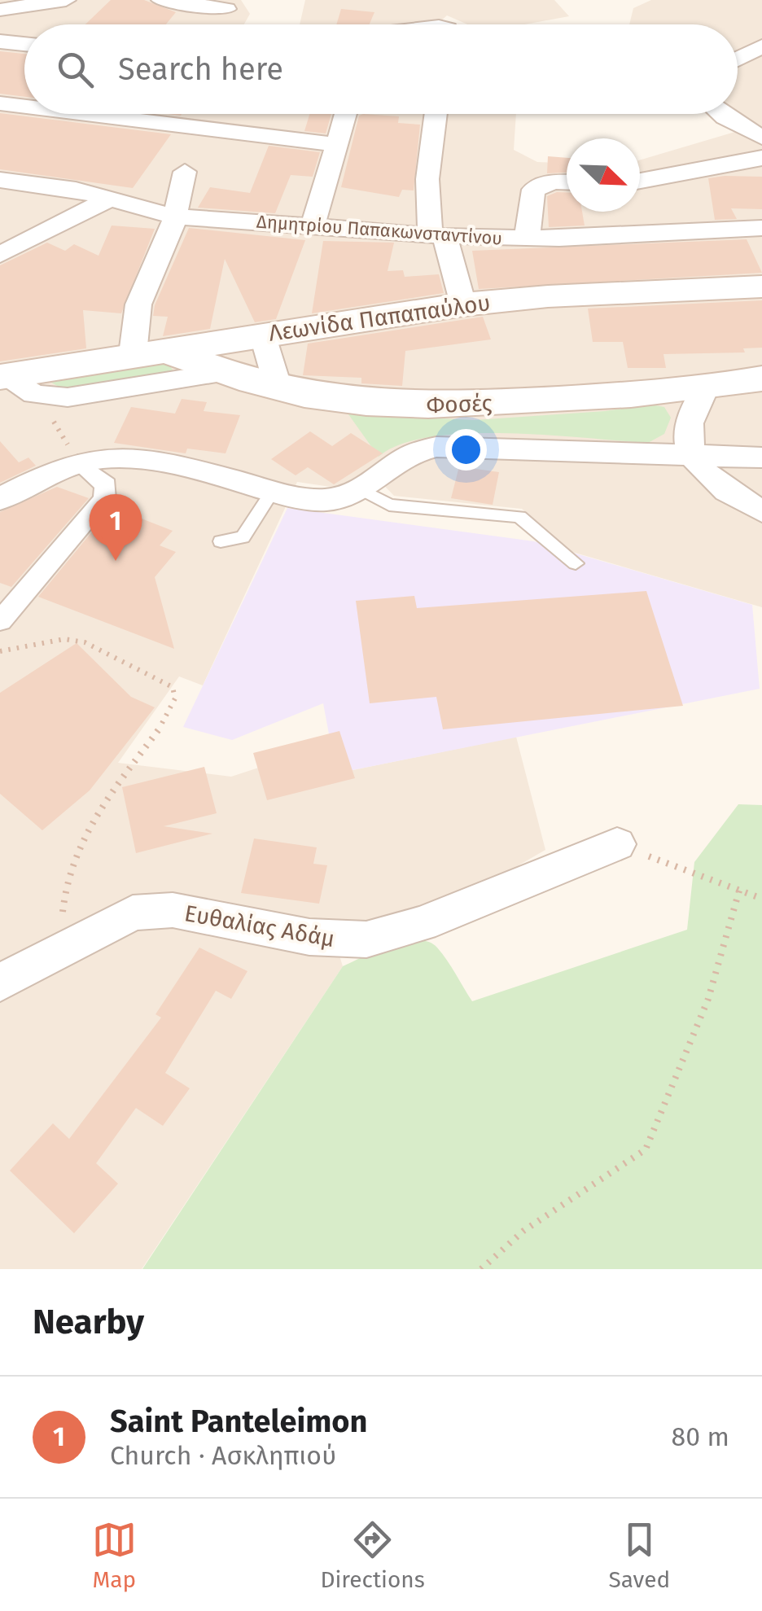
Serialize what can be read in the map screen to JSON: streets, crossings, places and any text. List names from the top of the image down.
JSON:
{
  "streets": {
    "main road": ["Λεωνίδα Παπαπαύλου", "Φοσές"],
    "street": ["Δημητρίου Παπακωνσταντίνου", "Ευθαλίας Αδάμ"]
  },
  "crossings": [
    ["Λεωνίδα Παπαπαύλου", "Φοσές"]
  ],
  "north": "bottom right",
  "page": {
    "search": "Search here",
    "pins": "1",
    "heading": "Nearby",
    "list": [
      {
        "mark": "1",
        "name": "Saint Panteleimon",
        "note": "Church · Ασκληπιού",
        "value": "80 m"
      }
    ],
    "nav": ["Map", "Directions", "Saved"]
  }
}
